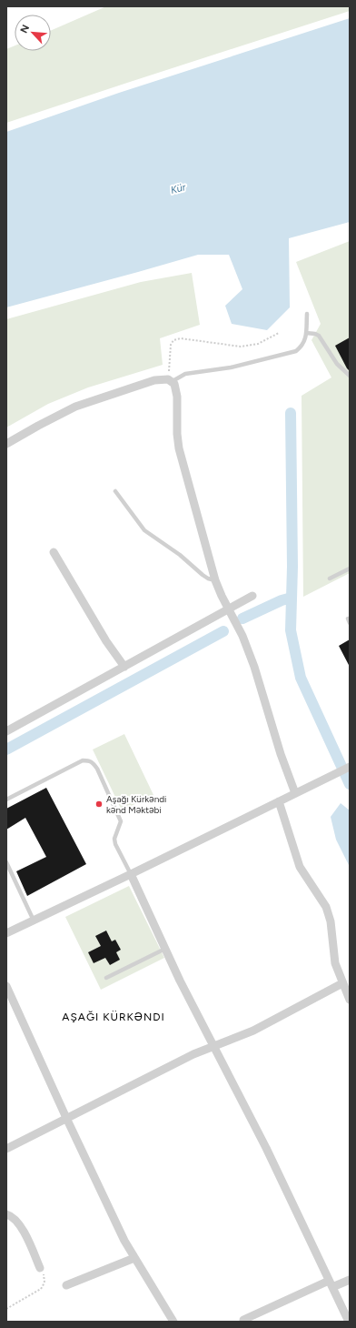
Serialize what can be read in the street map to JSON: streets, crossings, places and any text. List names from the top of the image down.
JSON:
{
  "districts": ["AŞAĞI KÜRKƏNDI"],
  "water": ["Kür"],
  "places": ["Aşağı Kürkəndi kənd Məktəbi"],
  "north": "top left"
}
